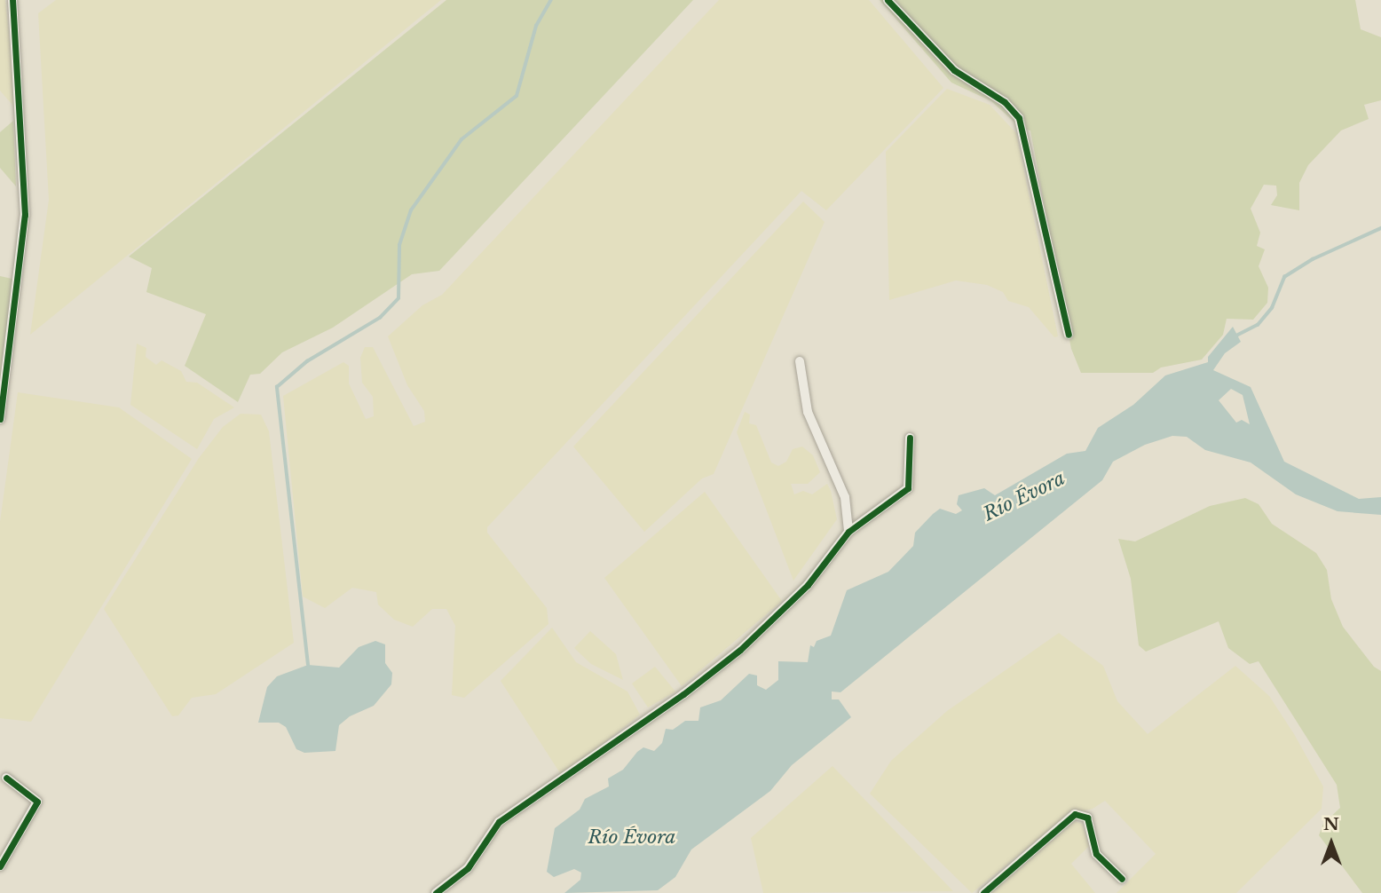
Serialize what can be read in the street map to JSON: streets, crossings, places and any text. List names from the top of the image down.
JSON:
{
  "water": ["Río Évora"],
  "north": "top"
}
